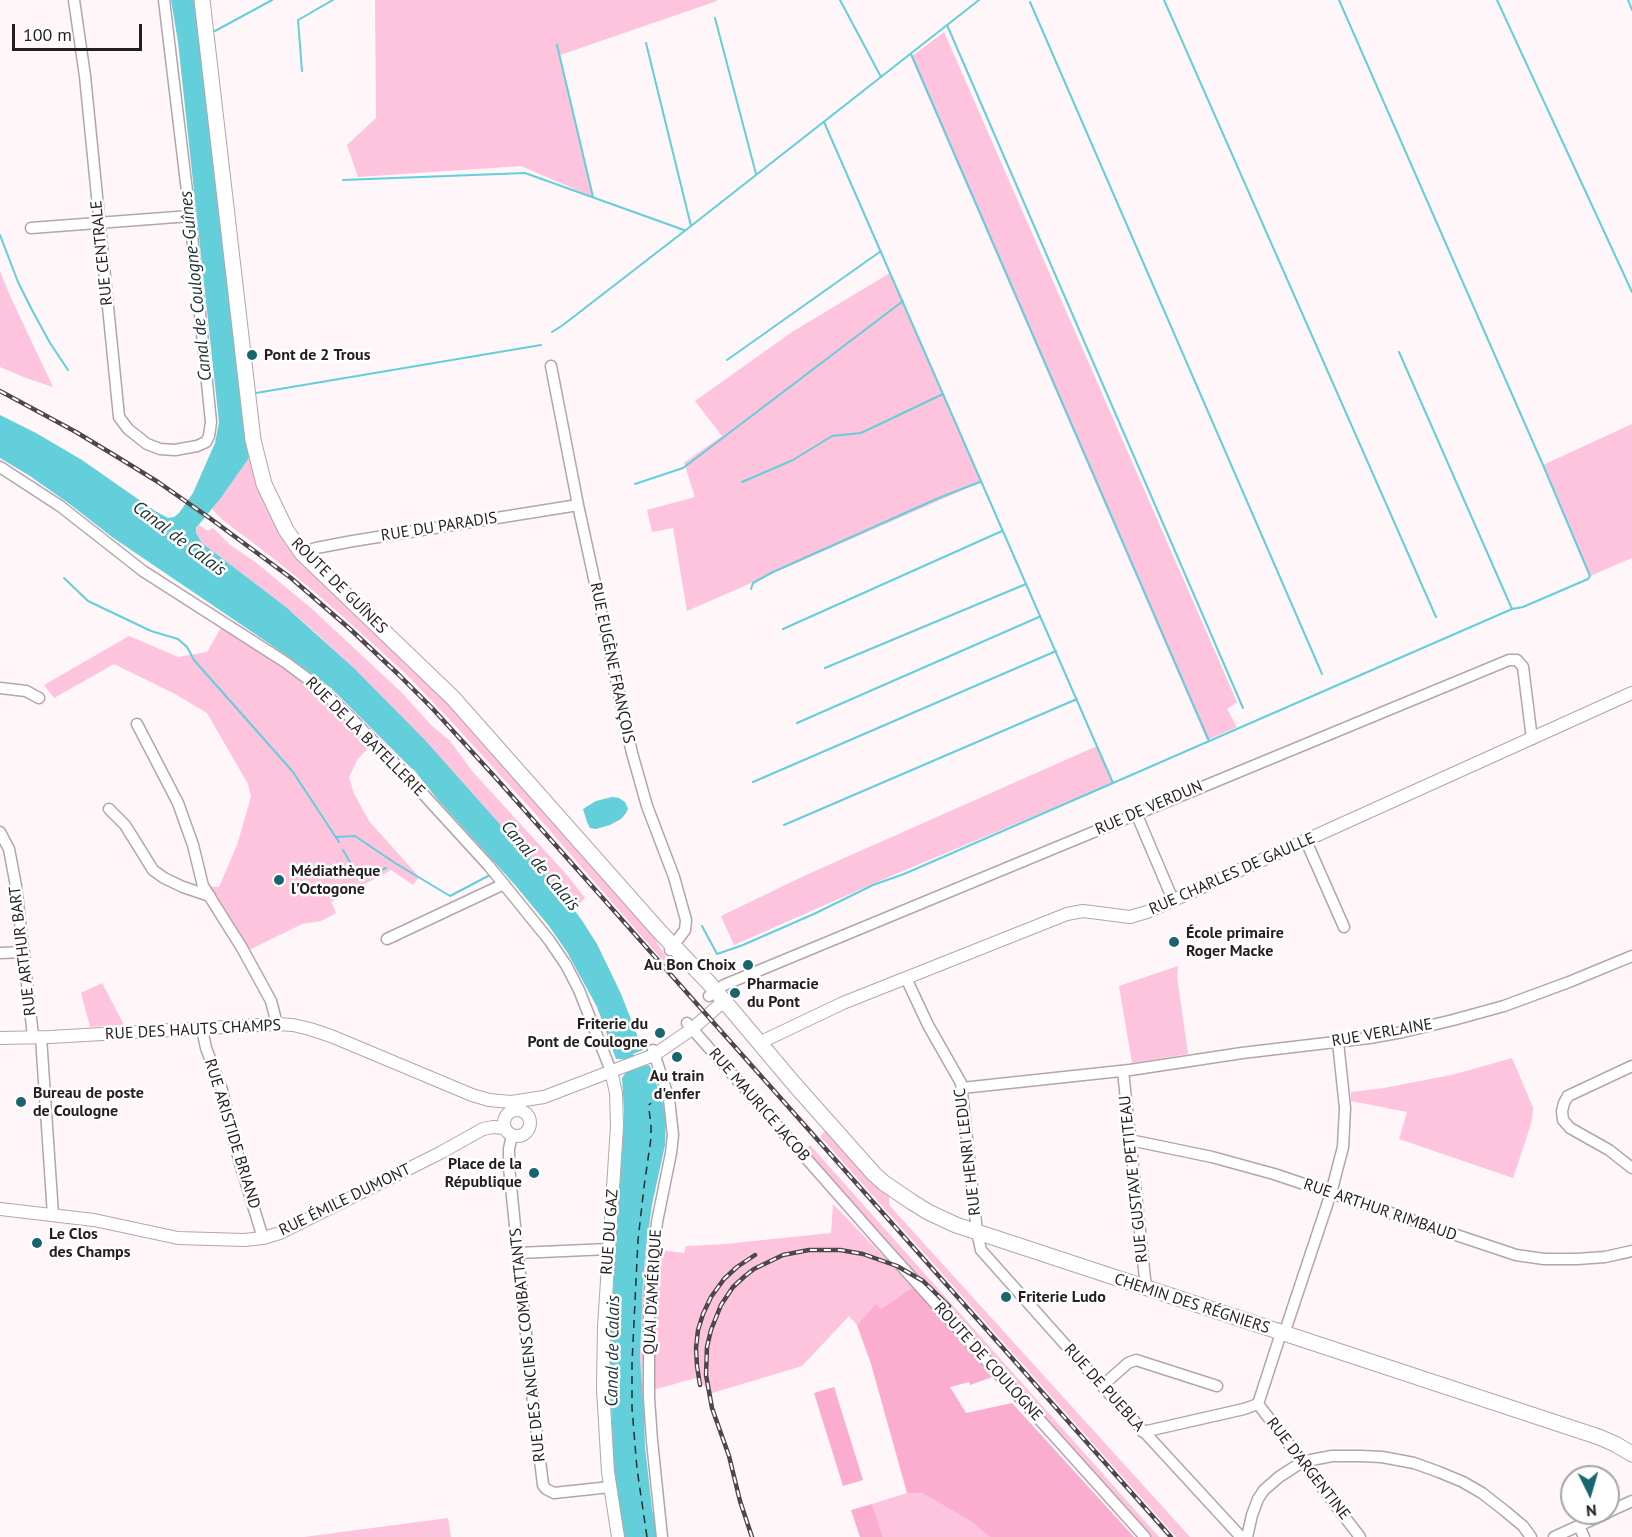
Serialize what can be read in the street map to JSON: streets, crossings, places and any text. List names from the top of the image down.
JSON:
{
  "streets": {
    "main road": ["ROUTE DE GUÎNES", "CHEMIN DES RÉGNIERS"],
    "street": [
      "RUE CENTRALE",
      "RUE DU PARADIS",
      "RUE EUGÈNE FRANÇOIS",
      "RUE DE LA BATELLERIE",
      "RUE DE VERDUN",
      "RUE CHARLES DE GAULLE",
      "RUE ARTHUR BART",
      "RUE DES HAUTS CHAMPS",
      "RUE VERLAINE",
      "RUE MAURICE JACOB",
      "RUE ARISTIDE BRIAND",
      "RUE HENRI LEDUC",
      "RUE GUSTAVE PETITEAU",
      "RUE ÉMILE DUMONT",
      "RUE ARTHUR RIMBAUD",
      "RUE DU GAZ",
      "QUAI D'AMÉRIQUE",
      "RUE DES ANCIENS COMBATTANTS",
      "ROUTE DE COULOGNE",
      "RUE DE PUEBLA",
      "RUE D'ARGENTINE"
    ]
  },
  "crossings": [
    ["RUE DU PARADIS", "ROUTE DE GUÎNES"],
    ["RUE DU PARADIS", "RUE EUGÈNE FRANÇOIS"],
    ["ROUTE DE GUÎNES", "RUE EUGÈNE FRANÇOIS"],
    ["ROUTE DE GUÎNES", "RUE DE VERDUN"],
    ["ROUTE DE GUÎNES", "RUE DES HAUTS CHAMPS"],
    ["ROUTE DE GUÎNES", "CHEMIN DES RÉGNIERS"],
    ["RUE DE LA BATELLERIE", "RUE DES HAUTS CHAMPS"],
    ["RUE DE LA BATELLERIE", "RUE DU GAZ"],
    ["RUE DE VERDUN", "RUE CHARLES DE GAULLE"],
    ["RUE DE VERDUN", "RUE DES HAUTS CHAMPS"],
    ["RUE DE VERDUN", "CHEMIN DES RÉGNIERS"],
    ["RUE CHARLES DE GAULLE", "RUE HENRI LEDUC"],
    ["RUE CHARLES DE GAULLE", "CHEMIN DES RÉGNIERS"],
    ["RUE ARTHUR BART", "RUE DES HAUTS CHAMPS"],
    ["RUE ARTHUR BART", "RUE ÉMILE DUMONT"],
    ["RUE DES HAUTS CHAMPS", "RUE MAURICE JACOB"],
    ["RUE DES HAUTS CHAMPS", "RUE ARISTIDE BRIAND"],
    ["RUE DES HAUTS CHAMPS", "RUE ÉMILE DUMONT"],
    ["RUE DES HAUTS CHAMPS", "RUE DU GAZ"],
    ["RUE DES HAUTS CHAMPS", "QUAI D'AMÉRIQUE"],
    ["RUE DES HAUTS CHAMPS", "CHEMIN DES RÉGNIERS"],
    ["RUE DES HAUTS CHAMPS", "RUE DES ANCIENS COMBATTANTS"],
    ["RUE VERLAINE", "RUE HENRI LEDUC"],
    ["RUE VERLAINE", "RUE GUSTAVE PETITEAU"],
    ["RUE VERLAINE", "RUE D'ARGENTINE"],
    ["RUE MAURICE JACOB", "ROUTE DE COULOGNE"],
    ["RUE ARISTIDE BRIAND", "RUE ÉMILE DUMONT"],
    ["RUE HENRI LEDUC", "CHEMIN DES RÉGNIERS"],
    ["RUE HENRI LEDUC", "RUE DE PUEBLA"],
    ["RUE GUSTAVE PETITEAU", "RUE ARTHUR RIMBAUD"],
    ["RUE GUSTAVE PETITEAU", "CHEMIN DES RÉGNIERS"],
    ["RUE ÉMILE DUMONT", "RUE DES ANCIENS COMBATTANTS"],
    ["RUE ARTHUR RIMBAUD", "RUE D'ARGENTINE"],
    ["RUE DU GAZ", "RUE DES ANCIENS COMBATTANTS"],
    ["CHEMIN DES RÉGNIERS", "RUE DE PUEBLA"],
    ["CHEMIN DES RÉGNIERS", "RUE D'ARGENTINE"]
  ],
  "water": ["Canal de Coulogne-Guînes", "Canal de Calais"],
  "places": [
    "Pont de 2 Trous",
    "Médiathèque l'Octogone",
    "École primaire Roger Macke",
    "Au Bon Choix",
    "Pharmacie du Pont",
    "Friterie du Pont de Coulogne",
    "Au train d'enfer",
    "Bureau de poste de Coulogne",
    "Place de la République",
    "Le Clos des Champs",
    "Friterie Ludo"
  ],
  "scale_bar": "100 m",
  "north": "bottom"
}
